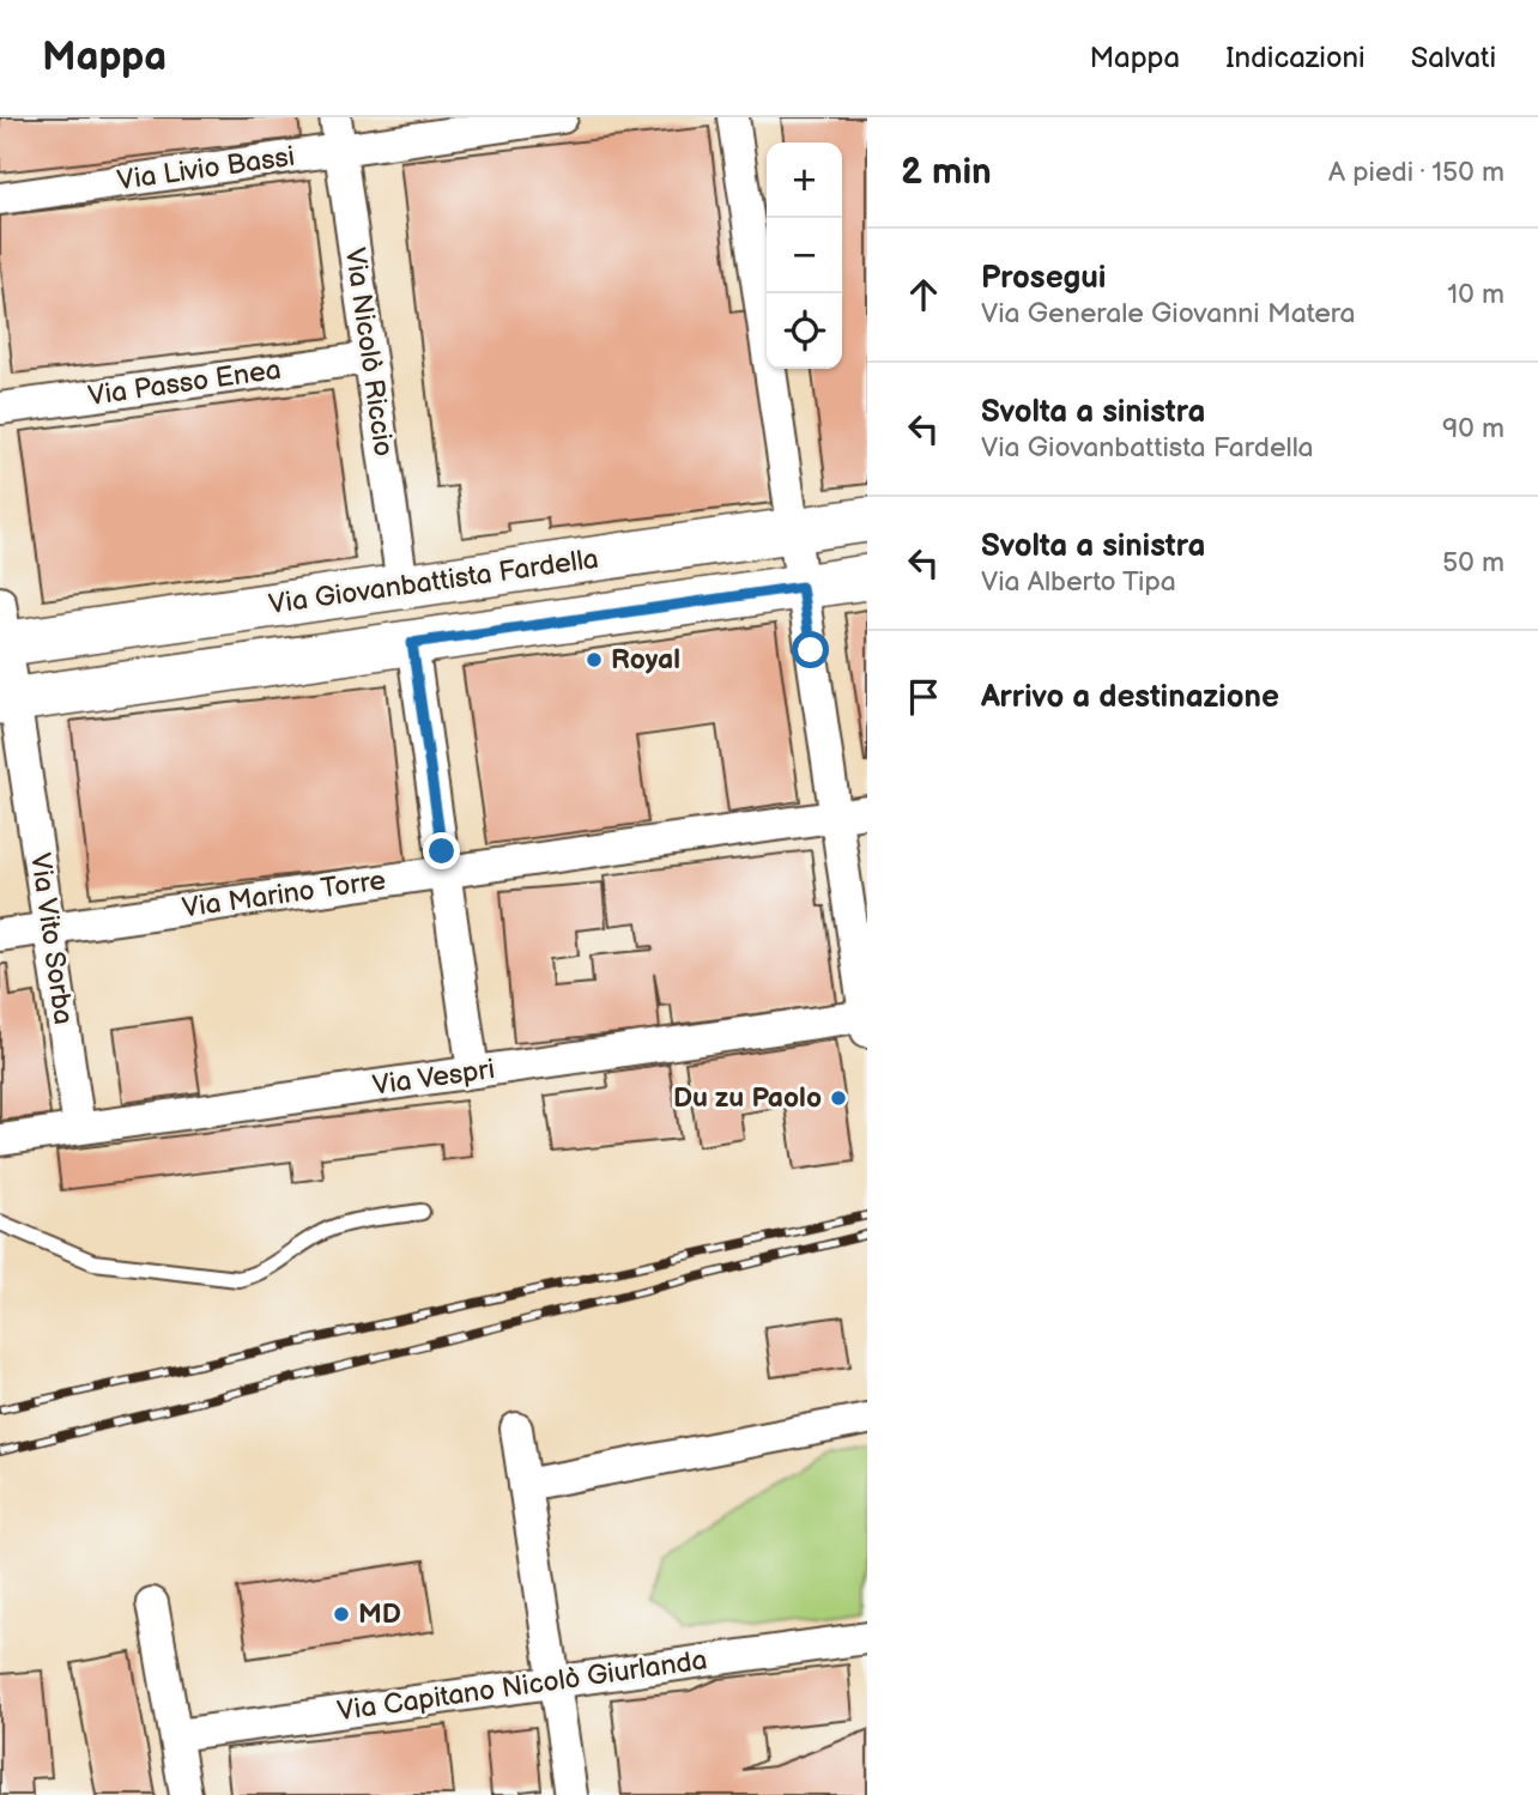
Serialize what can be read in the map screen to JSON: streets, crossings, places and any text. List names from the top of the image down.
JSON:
{
  "streets": {
    "main road": ["Via Giovanbattista Fardella"],
    "street": [
      "Via Livio Bassi",
      "Via Nicolò Riccio",
      "Via Passo Enea",
      "Via Marino Torre",
      "Via Vito Sorba",
      "Via Vespri",
      "Via Capitano Nicolò Giurlanda"
    ]
  },
  "crossings": [
    ["Via Livio Bassi", "Via Nicolò Riccio"],
    ["Via Nicolò Riccio", "Via Passo Enea"],
    ["Via Nicolò Riccio", "Via Giovanbattista Fardella"],
    ["Via Giovanbattista Fardella", "Via Vito Sorba"],
    ["Via Marino Torre", "Via Vito Sorba"],
    ["Via Vito Sorba", "Via Vespri"]
  ],
  "places": ["Royal", "Du zu Paolo", "MD"],
  "page": {
    "header": "Mappa",
    "nav": ["Mappa", "Indicazioni", "Salvati"],
    "heading": ["2 min", "A piedi · 150 m"],
    "map_buttons": ["+", "−"],
    "list": [
      ["Prosegui", "Via Generale Giovanni Matera", "10 m"],
      ["Svolta a sinistra", "Via Giovanbattista Fardella", "90 m"],
      ["Svolta a sinistra", "Via Alberto Tipa", "50 m"],
      "Arrivo a destinazione"
    ]
  }
}
